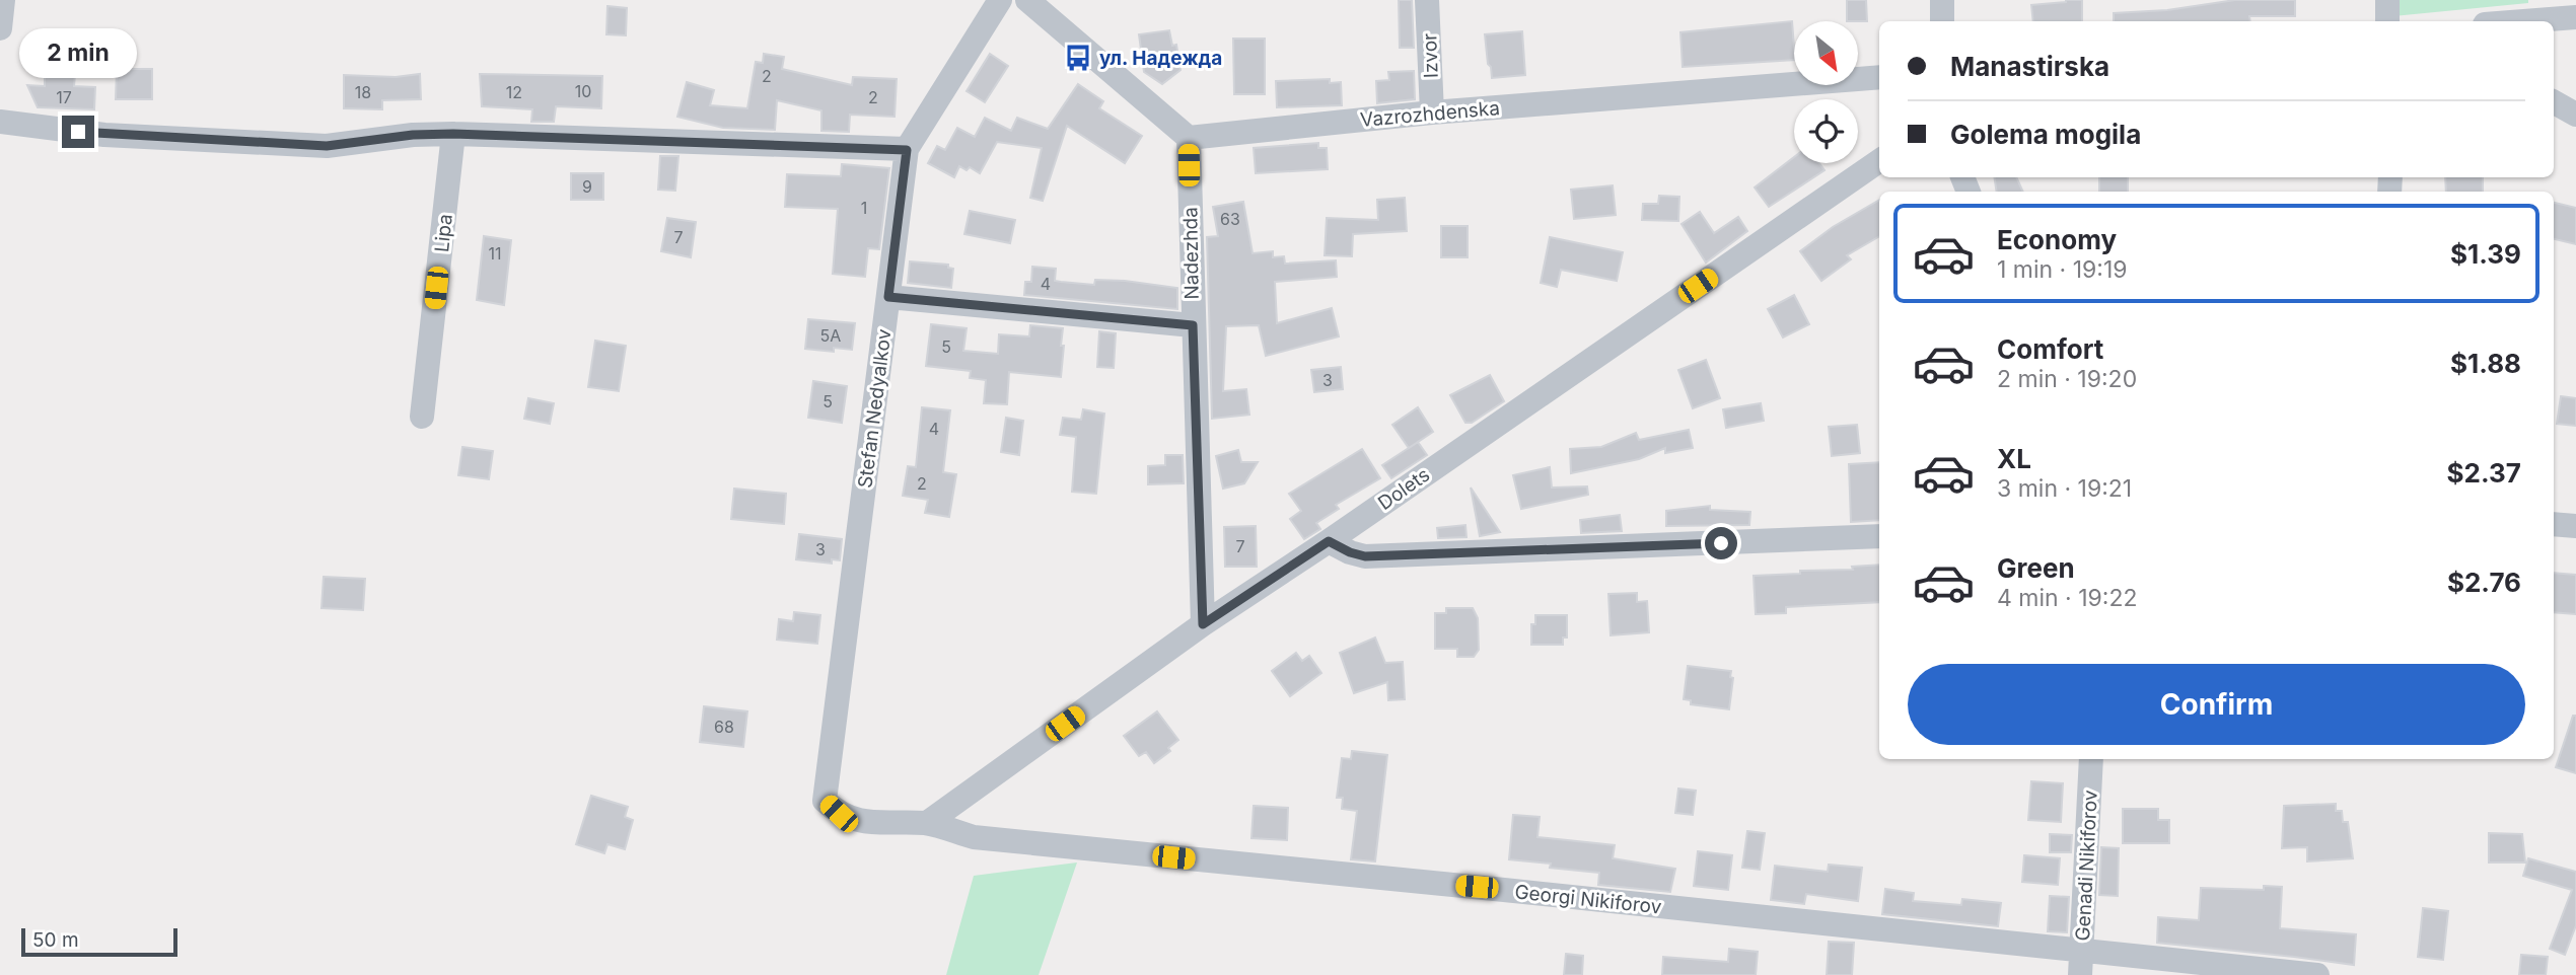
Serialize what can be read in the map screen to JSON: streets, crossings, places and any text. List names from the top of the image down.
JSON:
{
  "streets": {
    "street": [
      "Izvor",
      "Vazrozhdenska",
      "Lipa",
      "Nadezhda",
      "Stefan Nedyalkov",
      "Dolets",
      "Genadi Nikiforov",
      "Georgi Nikiforov"
    ]
  },
  "crossings": [
    ["Izvor", "Vazrozhdenska"],
    ["Vazrozhdenska", "Nadezhda"],
    ["Nadezhda", "Dolets"],
    ["Stefan Nedyalkov", "Georgi Nikiforov"],
    ["Dolets", "Georgi Nikiforov"],
    ["Genadi Nikiforov", "Georgi Nikiforov"]
  ],
  "places": {
    "bus stop": ["ул. Надежда"]
  },
  "house_numbers": [
    "2",
    "10",
    "18",
    "12",
    "17",
    "2",
    "9",
    "1",
    "63",
    "7",
    "11",
    "4",
    "5А",
    "5",
    "3",
    "5",
    "4",
    "2",
    "7",
    "3",
    "68"
  ],
  "scale_bar": "50 m",
  "north": "bottom right",
  "page": {
    "banner": ["Manastirska", "Golema mogila"],
    "bubble": "2 min",
    "list": [
      {
        "name": "Economy",
        "note": "1 min · 19:19",
        "value": "$1.39"
      },
      {
        "name": "Comfort",
        "note": "2 min · 19:20",
        "value": "$1.88"
      },
      {
        "name": "XL",
        "note": "3 min · 19:21",
        "value": "$2.37"
      },
      {
        "name": "Green",
        "note": "4 min · 19:22",
        "value": "$2.76"
      }
    ],
    "buttons": "Confirm",
    "scale": "50 m"
  }
}
